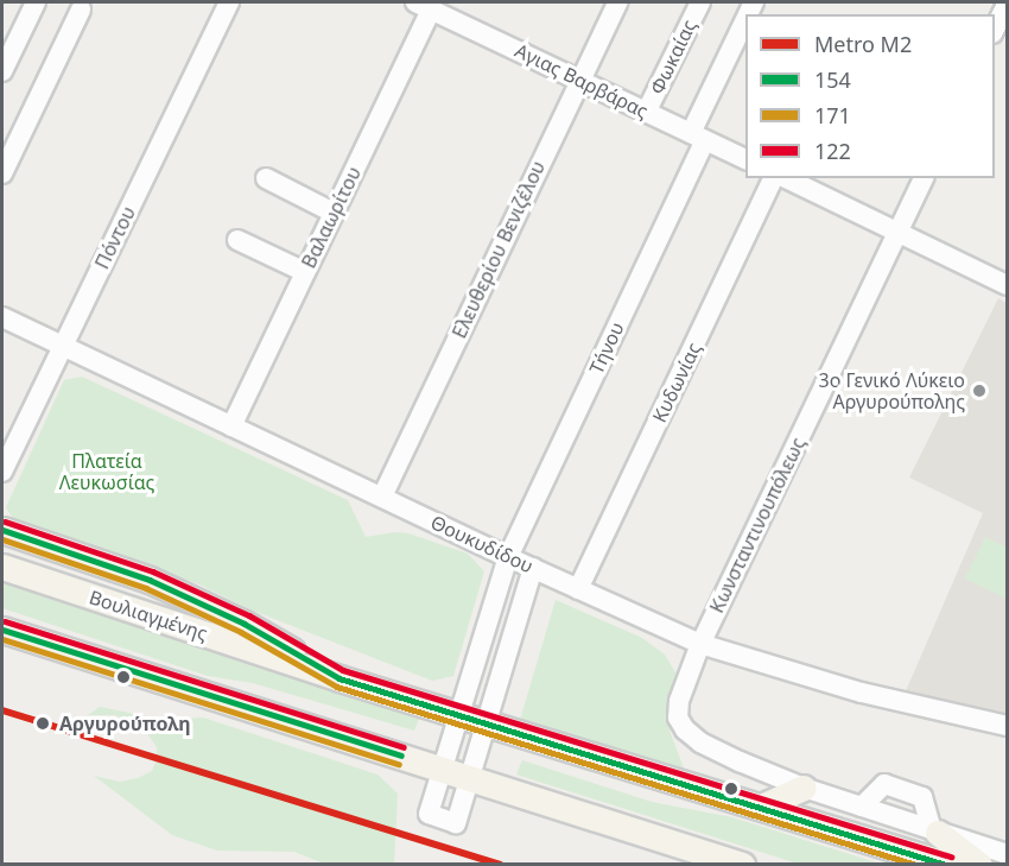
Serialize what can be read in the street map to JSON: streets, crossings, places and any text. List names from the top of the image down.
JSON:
{
  "streets": {
    "main road": ["Βουλιαγμένης"],
    "street": [
      "Φωκαίας",
      "Αγιας Βαρβάρας",
      "Βαλαωρίτου",
      "Πόντου",
      "Ελευθερίου Βενιζέλου",
      "Τήνου",
      "Κυδωνίας",
      "Κωνσταντινουπόλεως",
      "Θουκυδίδου"
    ]
  },
  "crossings": [
    ["Φωκαίας", "Αγιας Βαρβάρας"],
    ["Αγιας Βαρβάρας", "Βαλαωρίτου"],
    ["Αγιας Βαρβάρας", "Ελευθερίου Βενιζέλου"],
    ["Αγιας Βαρβάρας", "Τήνου"],
    ["Βαλαωρίτου", "Θουκυδίδου"],
    ["Πόντου", "Θουκυδίδου"],
    ["Ελευθερίου Βενιζέλου", "Θουκυδίδου"],
    ["Τήνου", "Θουκυδίδου"],
    ["Τήνου", "Βουλιαγμένης"],
    ["Κυδωνίας", "Θουκυδίδου"],
    ["Κωνσταντινουπόλεως", "Θουκυδίδου"]
  ],
  "parks": ["Πλατεία Λευκωσίας"],
  "places": ["3ο Γενικό Λύκειο Αργυρούπολης", "Αργυρούπολη"],
  "lines": [
    "transit line 122",
    "transit line 154",
    "transit line 171",
    "metro line Μ2"
  ],
  "legend": [
    "Metro Μ2",
    "154",
    "171",
    "122"
  ]
}
